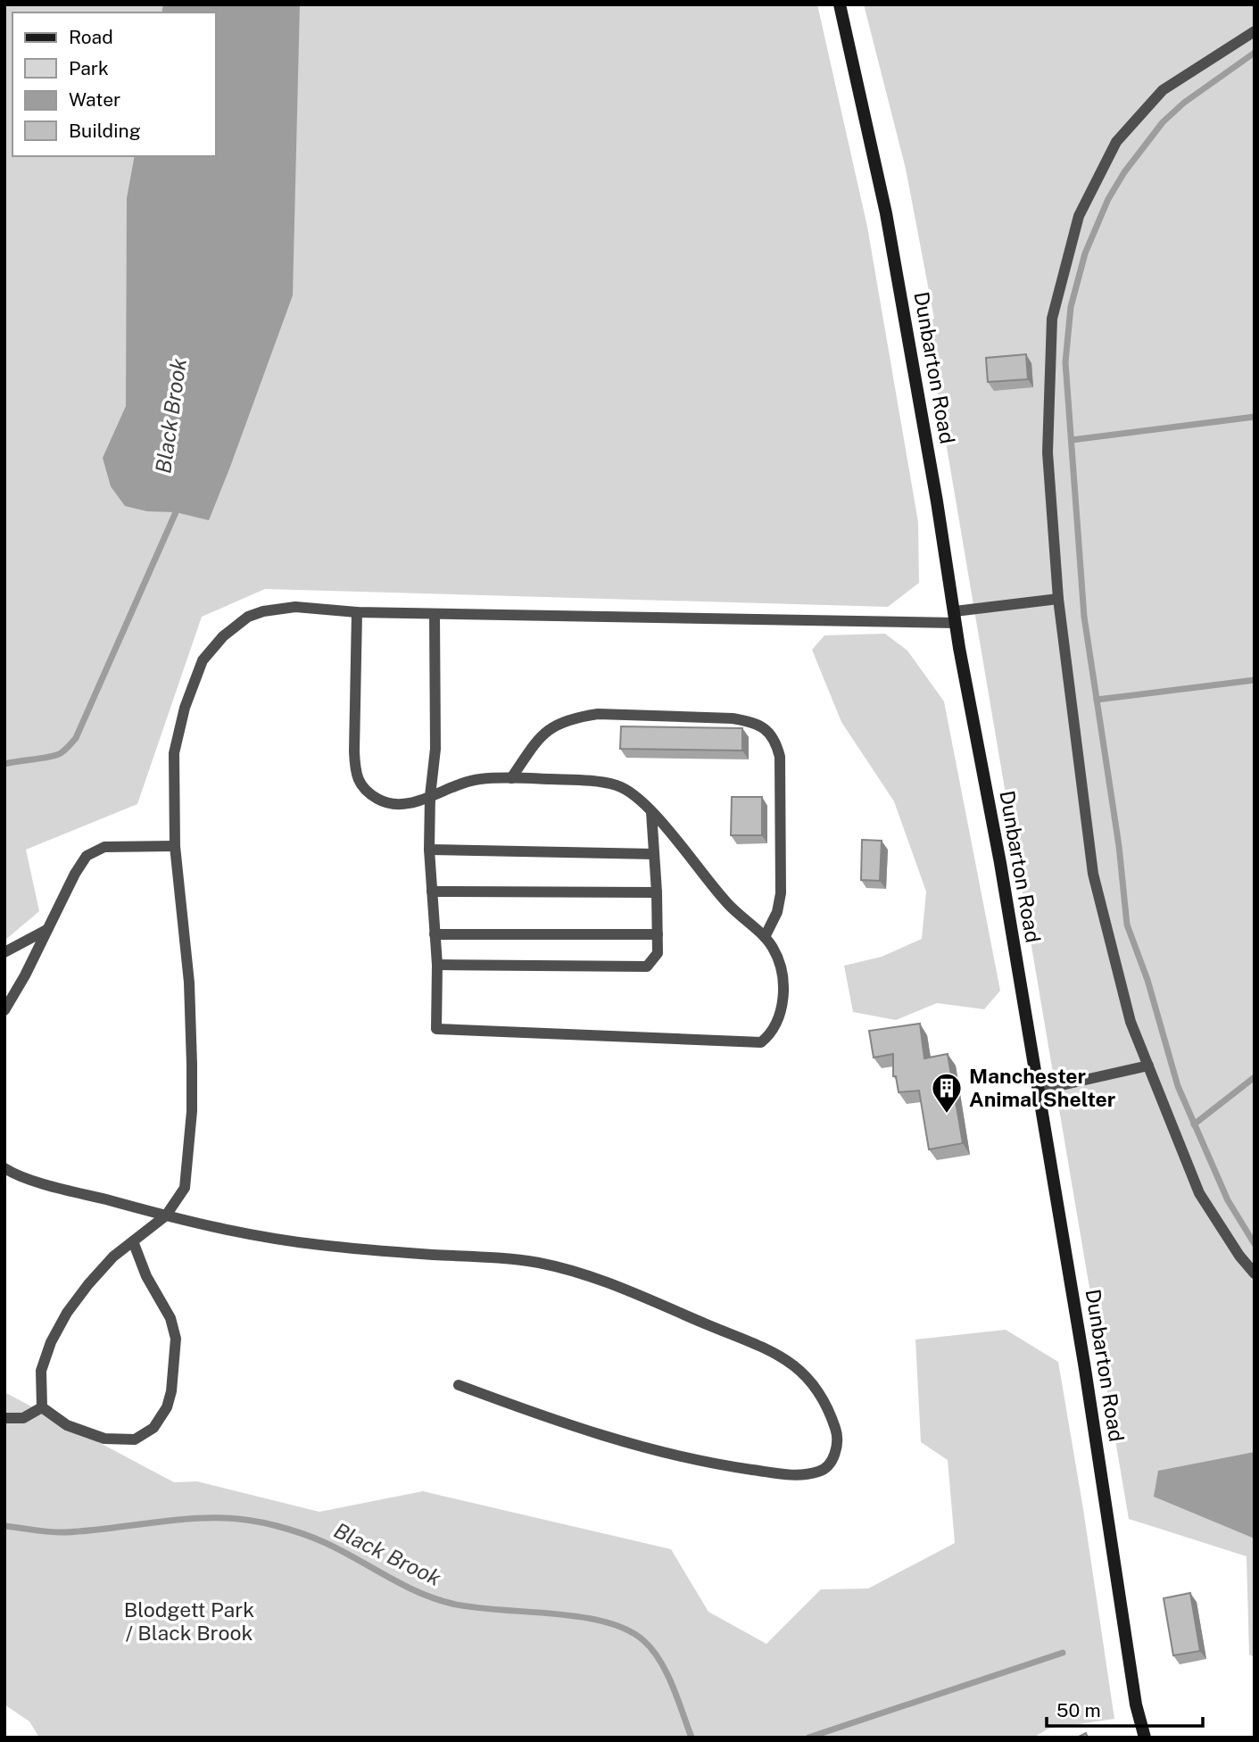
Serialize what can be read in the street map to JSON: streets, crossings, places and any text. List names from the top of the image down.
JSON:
{
  "streets": {
    "street": ["Dunbarton Road"]
  },
  "water": ["Black Brook"],
  "parks": ["Blodgett Park / Black Brook"],
  "places": {
    "building": ["Manchester Animal Shelter"]
  },
  "legend": [
    "Road",
    "Park",
    "Water",
    "Building"
  ],
  "scale_bar": "50 m"
}
